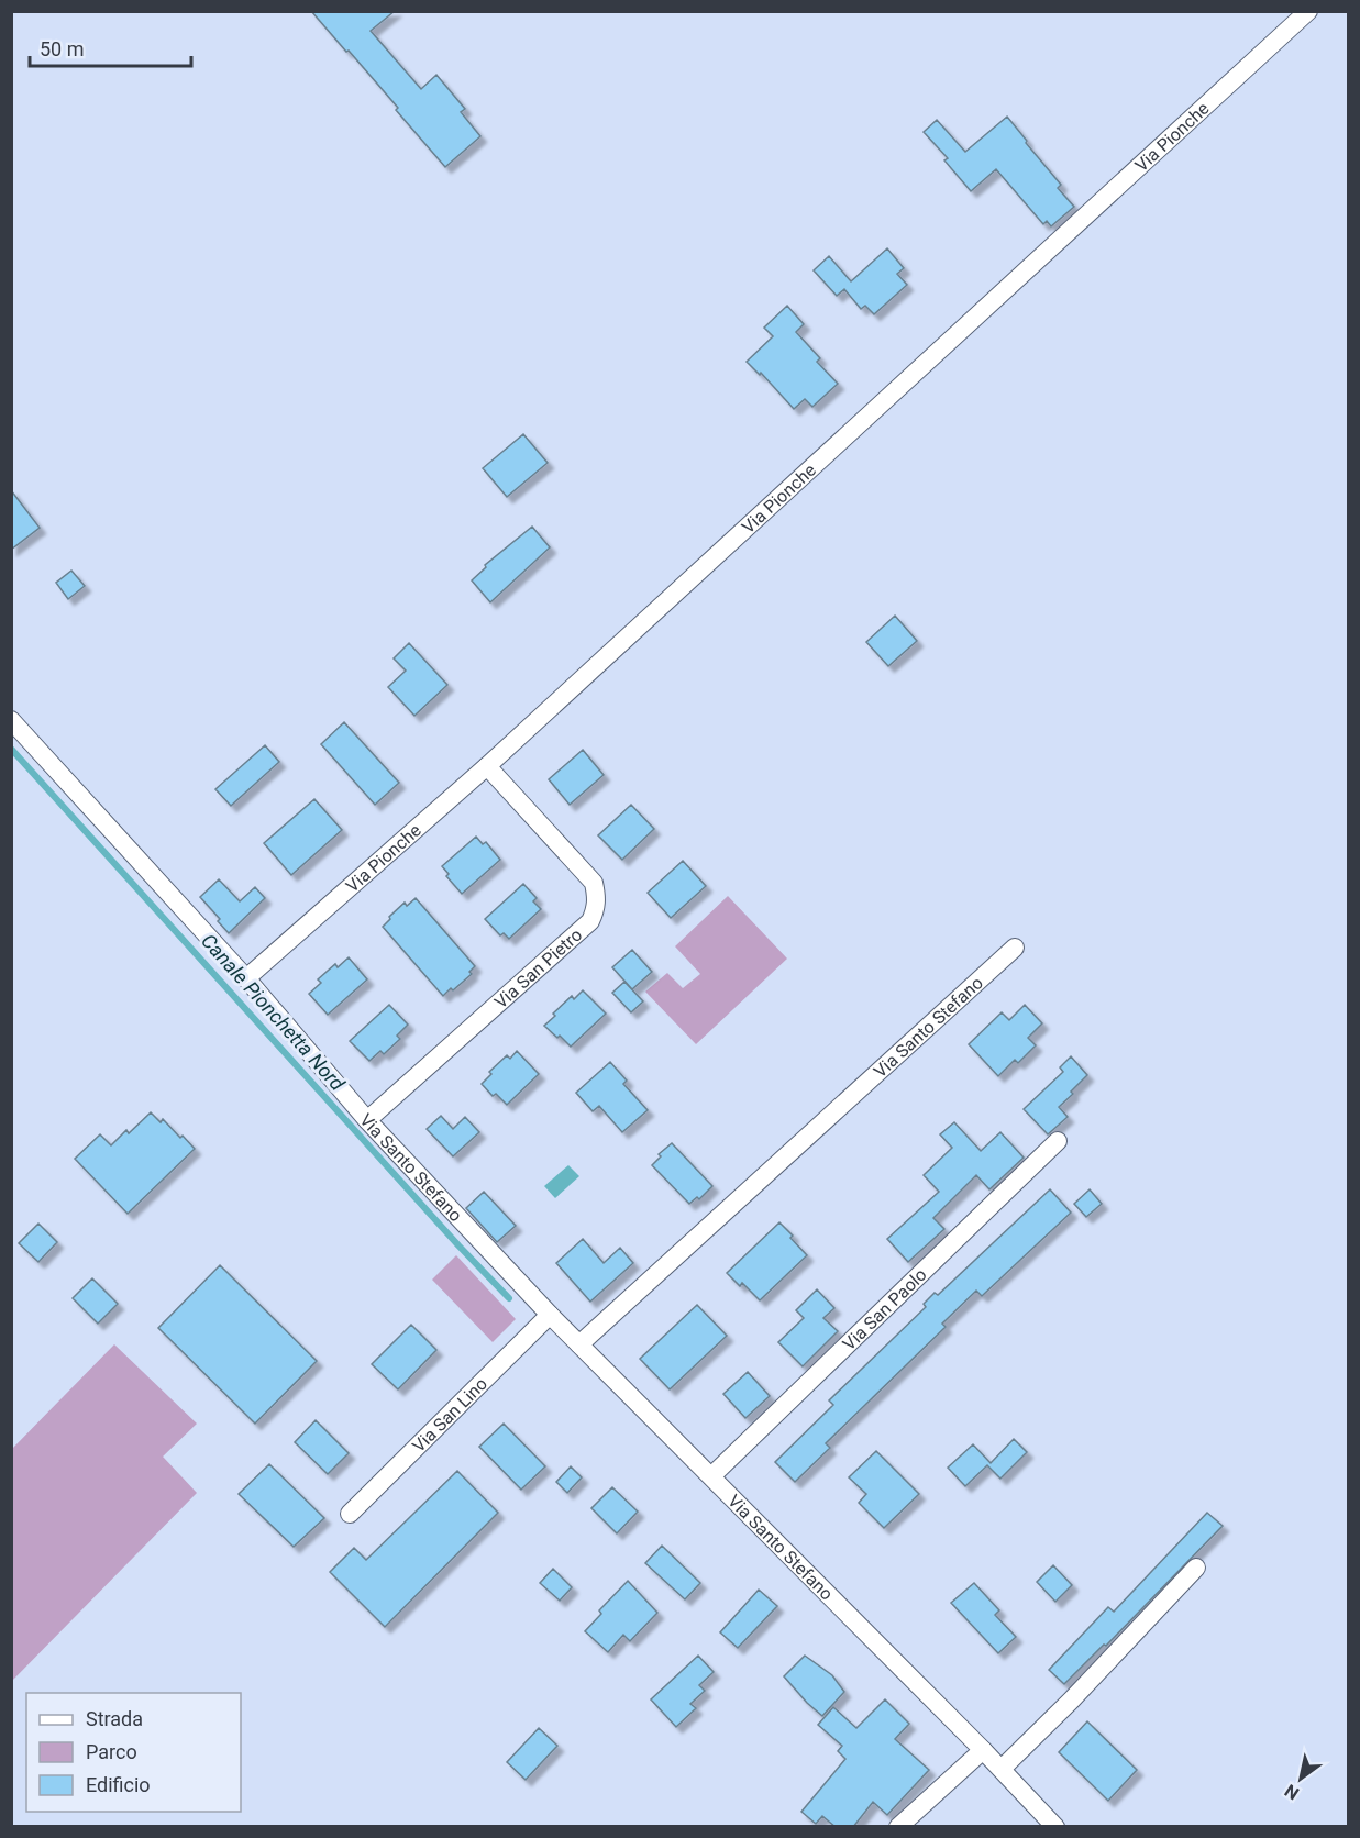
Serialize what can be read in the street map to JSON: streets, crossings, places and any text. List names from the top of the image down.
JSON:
{
  "streets": {
    "street": [
      "Via Pionche",
      "Via San Pietro",
      "Via Santo Stefano",
      "Via San Paolo",
      "Via San Lino"
    ]
  },
  "crossings": [
    ["Via Pionche", "Via San Pietro"],
    ["Via Pionche", "Via Santo Stefano"],
    ["Via San Pietro", "Via Santo Stefano"],
    ["Via Santo Stefano", "Via San Paolo"],
    ["Via Santo Stefano", "Via San Lino"]
  ],
  "water": ["Canale Pionchetta Nord"],
  "legend": ["Strada", "Parco", "Edificio"],
  "scale_bar": "50 m",
  "north": "bottom left"
}
